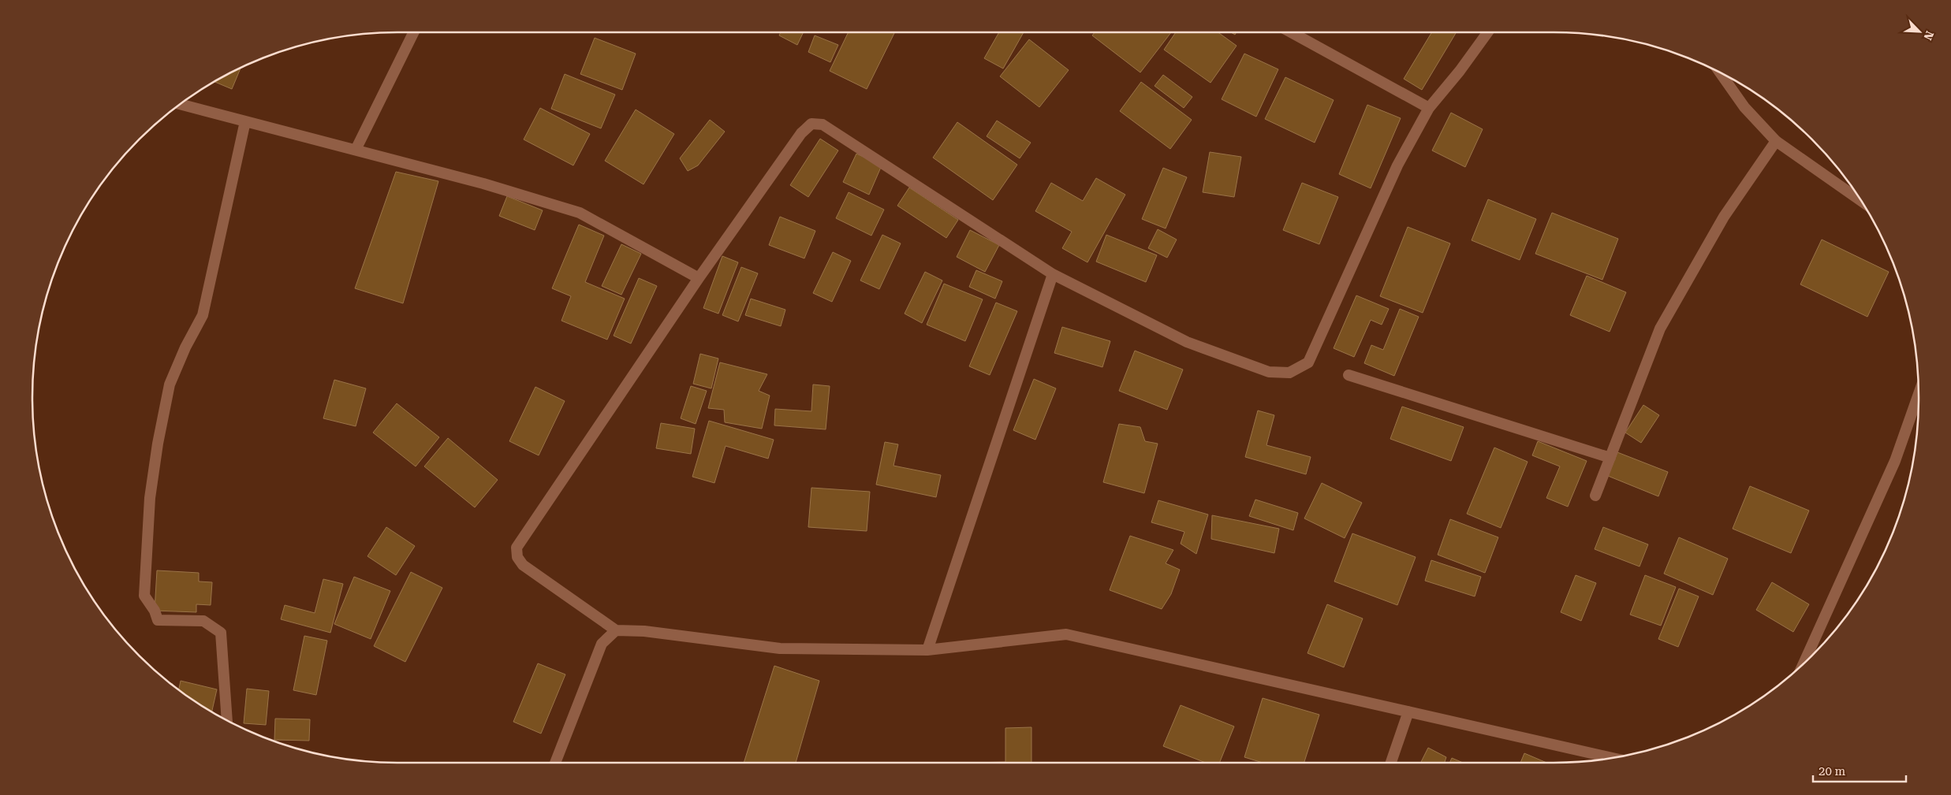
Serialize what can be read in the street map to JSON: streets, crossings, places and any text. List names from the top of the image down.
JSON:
{
  "scale_bar": "20 m",
  "north": "bottom right"
}
